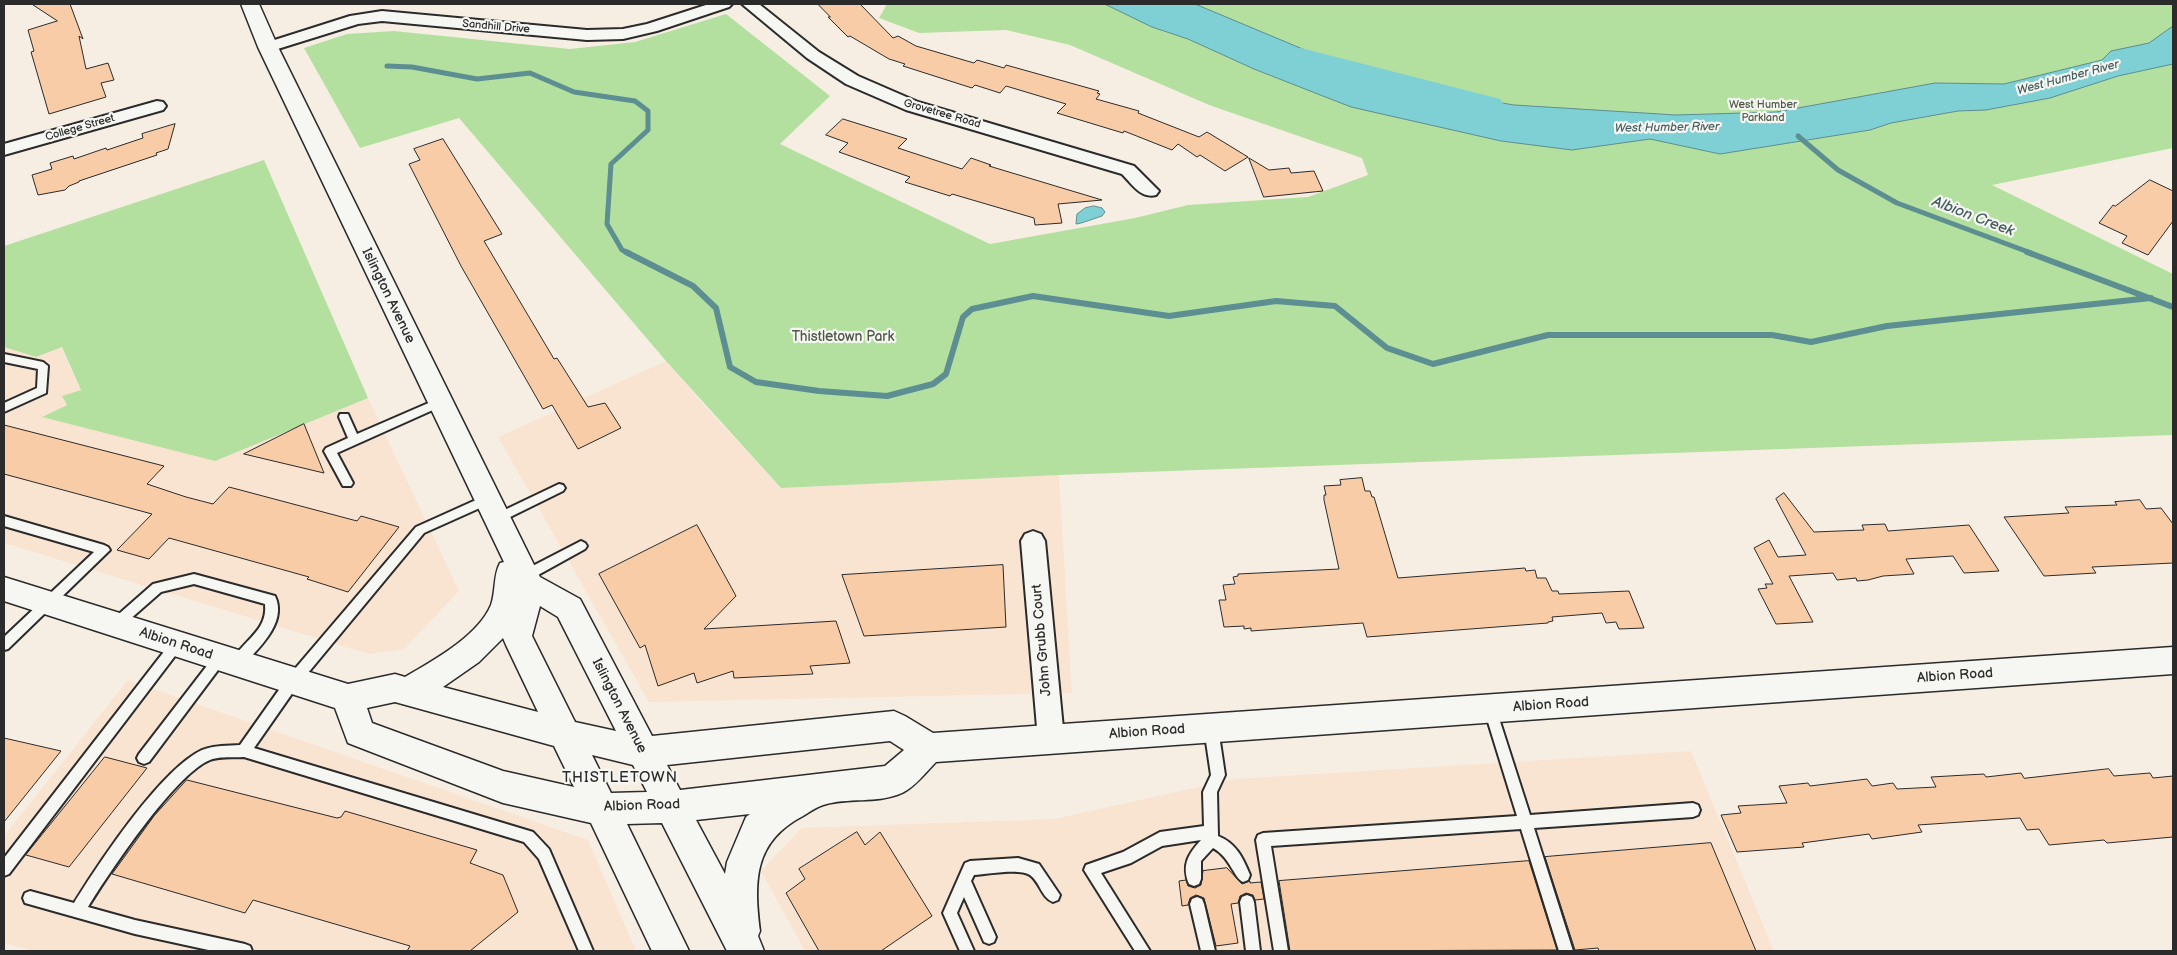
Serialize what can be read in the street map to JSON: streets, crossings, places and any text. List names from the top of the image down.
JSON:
{
  "streets": {
    "main road": ["Islington Avenue", "Albion Road"],
    "street": [
      "Sandhill Drive",
      "Grovetree Road",
      "College Street",
      "John Grubb Court"
    ]
  },
  "crossings": [
    ["Sandhill Drive", "Islington Avenue"],
    ["Islington Avenue", "Albion Road"],
    ["John Grubb Court", "Albion Road"]
  ],
  "districts": ["THISTLETOWN"],
  "water": ["West Humber River", "Albion Creek"],
  "parks": ["West Humber Parkland", "Thistletown Park"]
}
